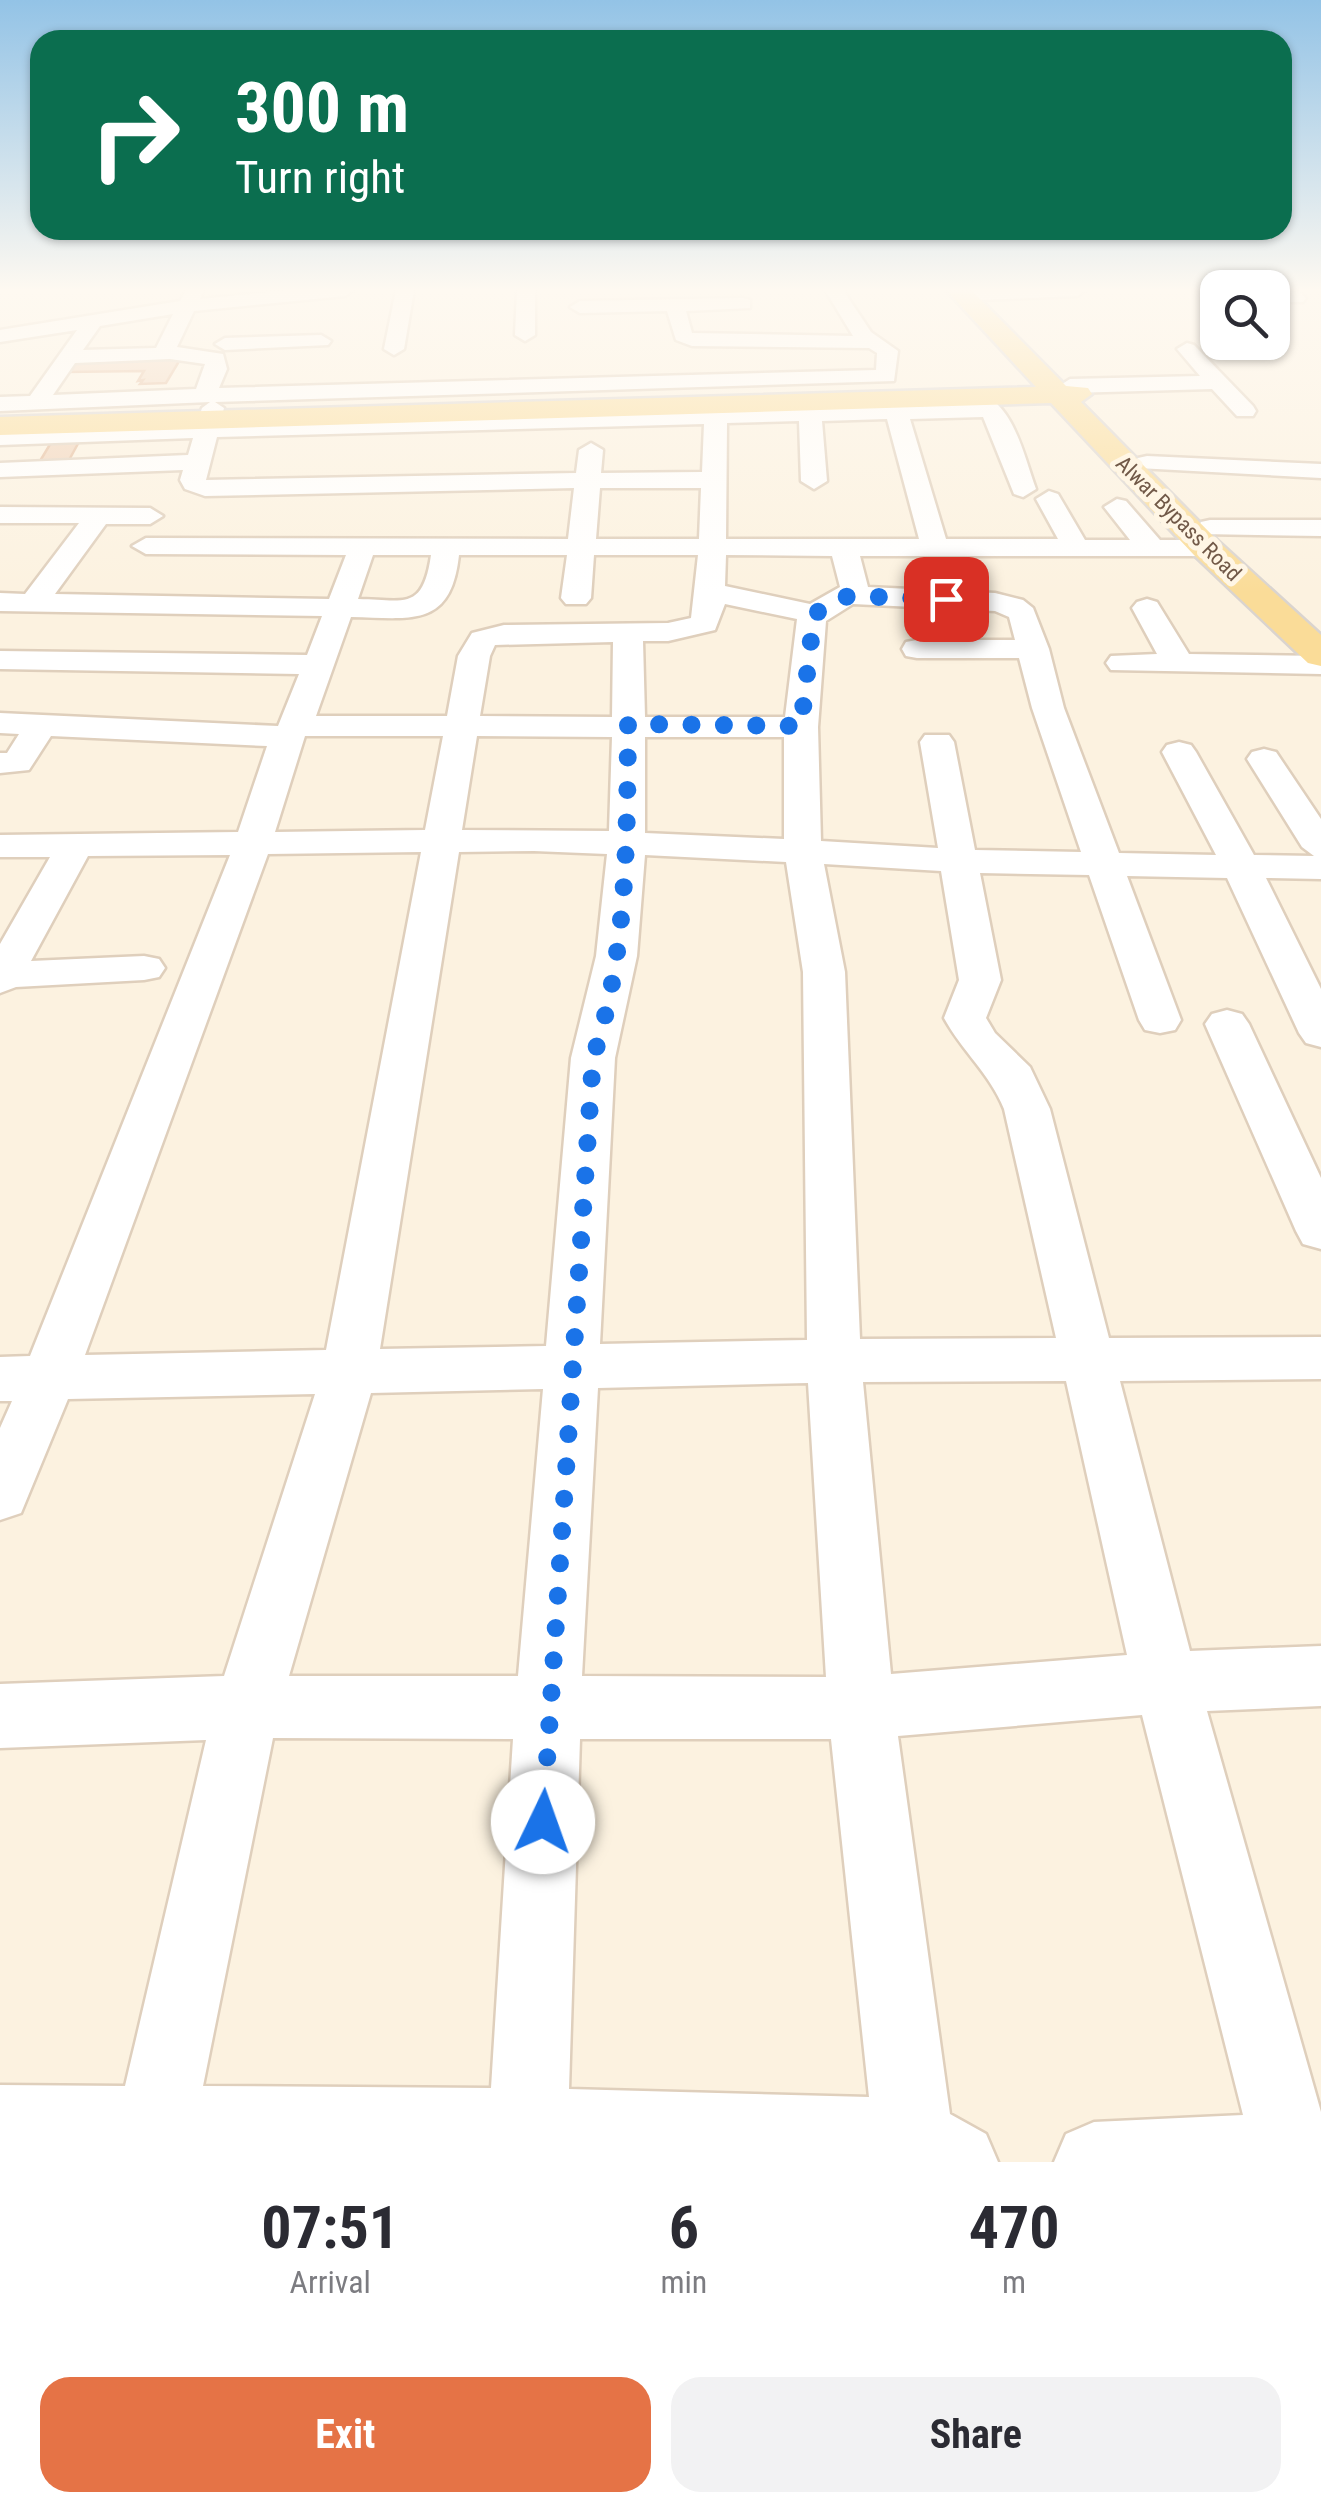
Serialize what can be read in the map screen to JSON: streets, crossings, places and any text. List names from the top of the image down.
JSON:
{
  "streets": {
    "main road": ["Alwar Bypass Road"]
  },
  "page": {
    "turn": ["300 m", "Turn right"],
    "eta": [
      "07:51",
      "Arrival",
      "6",
      "min",
      "470",
      "m"
    ],
    "buttons": ["Exit", "Share"]
  }
}
